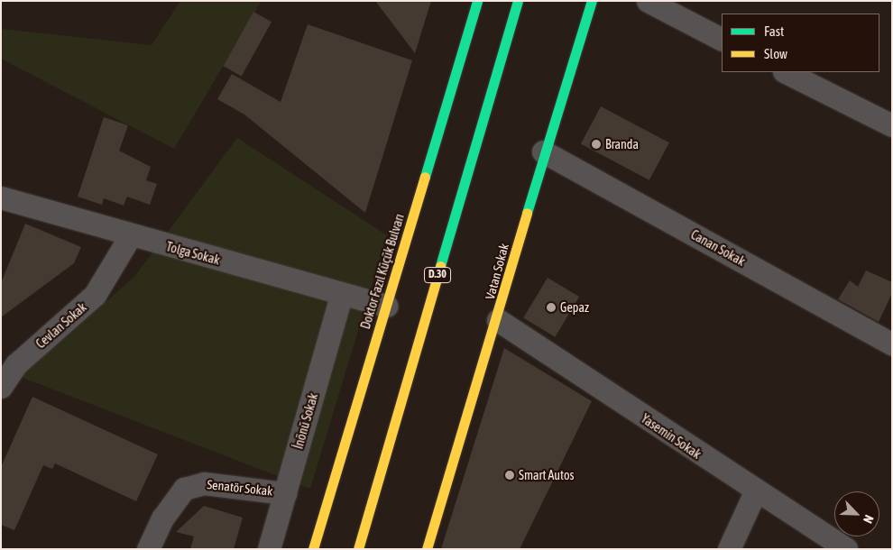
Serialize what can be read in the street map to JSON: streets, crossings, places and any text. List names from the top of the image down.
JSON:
{
  "streets": {
    "main road": ["Doktor Fazıl Küçük Bulvarı", "Vatan Sokak", "D.30"],
    "street": [
      "Canan Sokak",
      "Tolga Sokak",
      "Cevlan Sokak",
      "İnönü Sokak",
      "Yasemin Sokak",
      "Senatör Sokak"
    ]
  },
  "crossings": [
    ["Canan Sokak", "Vatan Sokak"],
    ["Tolga Sokak", "Doktor Fazıl Küçük Bulvarı"],
    ["Tolga Sokak", "Cevlan Sokak"],
    ["Tolga Sokak", "İnönü Sokak"],
    ["Vatan Sokak", "Yasemin Sokak"],
    ["İnönü Sokak", "Senatör Sokak"]
  ],
  "places": ["Branda", "Gepaz", "Smart Autos"],
  "legend": ["Fast", "Slow"],
  "north": "bottom right"
}
